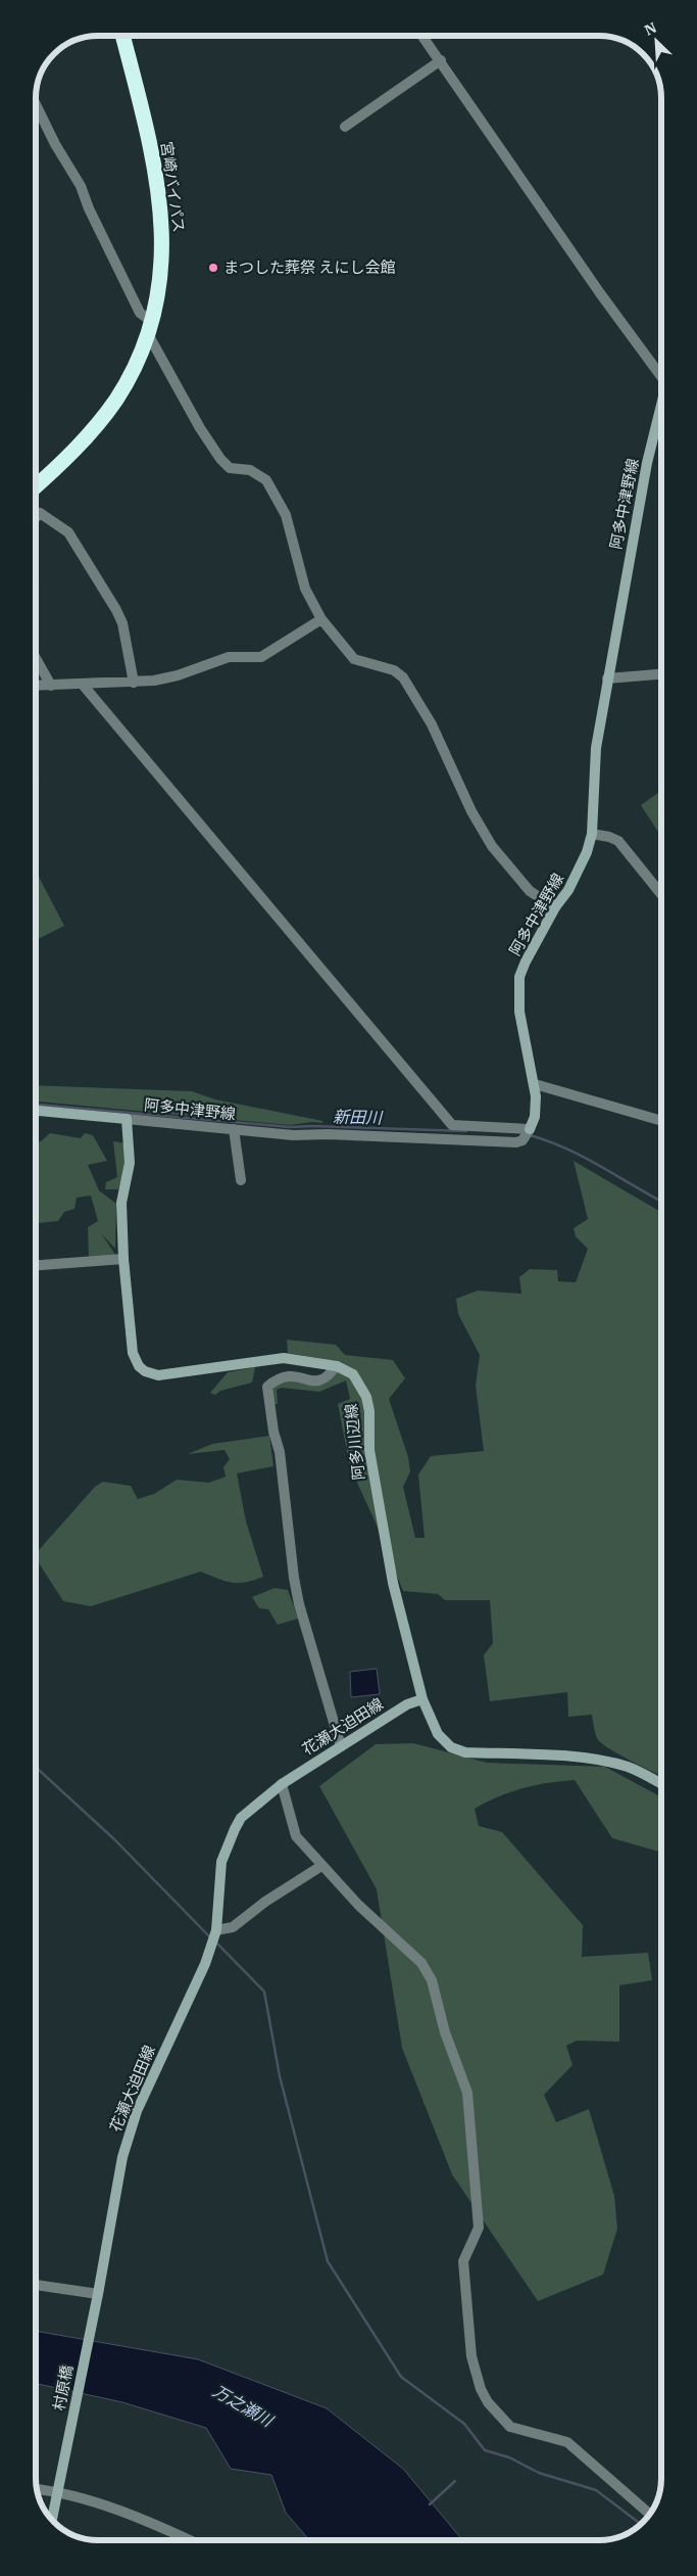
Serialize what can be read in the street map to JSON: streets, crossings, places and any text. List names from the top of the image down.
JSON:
{
  "streets": {
    "highway": ["宮崎バイパス"],
    "street": [
      "阿多中津野線",
      "阿多川辺線",
      "花瀬大迫田線",
      "村原橋"
    ]
  },
  "crossings": [
    ["阿多中津野線", "阿多川辺線"],
    ["阿多川辺線", "花瀬大迫田線"],
    ["花瀬大迫田線", "村原橋"]
  ],
  "water": ["新田川", "万之瀬川"],
  "places": ["まつした葬祭 えにし会館"],
  "north": "top left"
}
